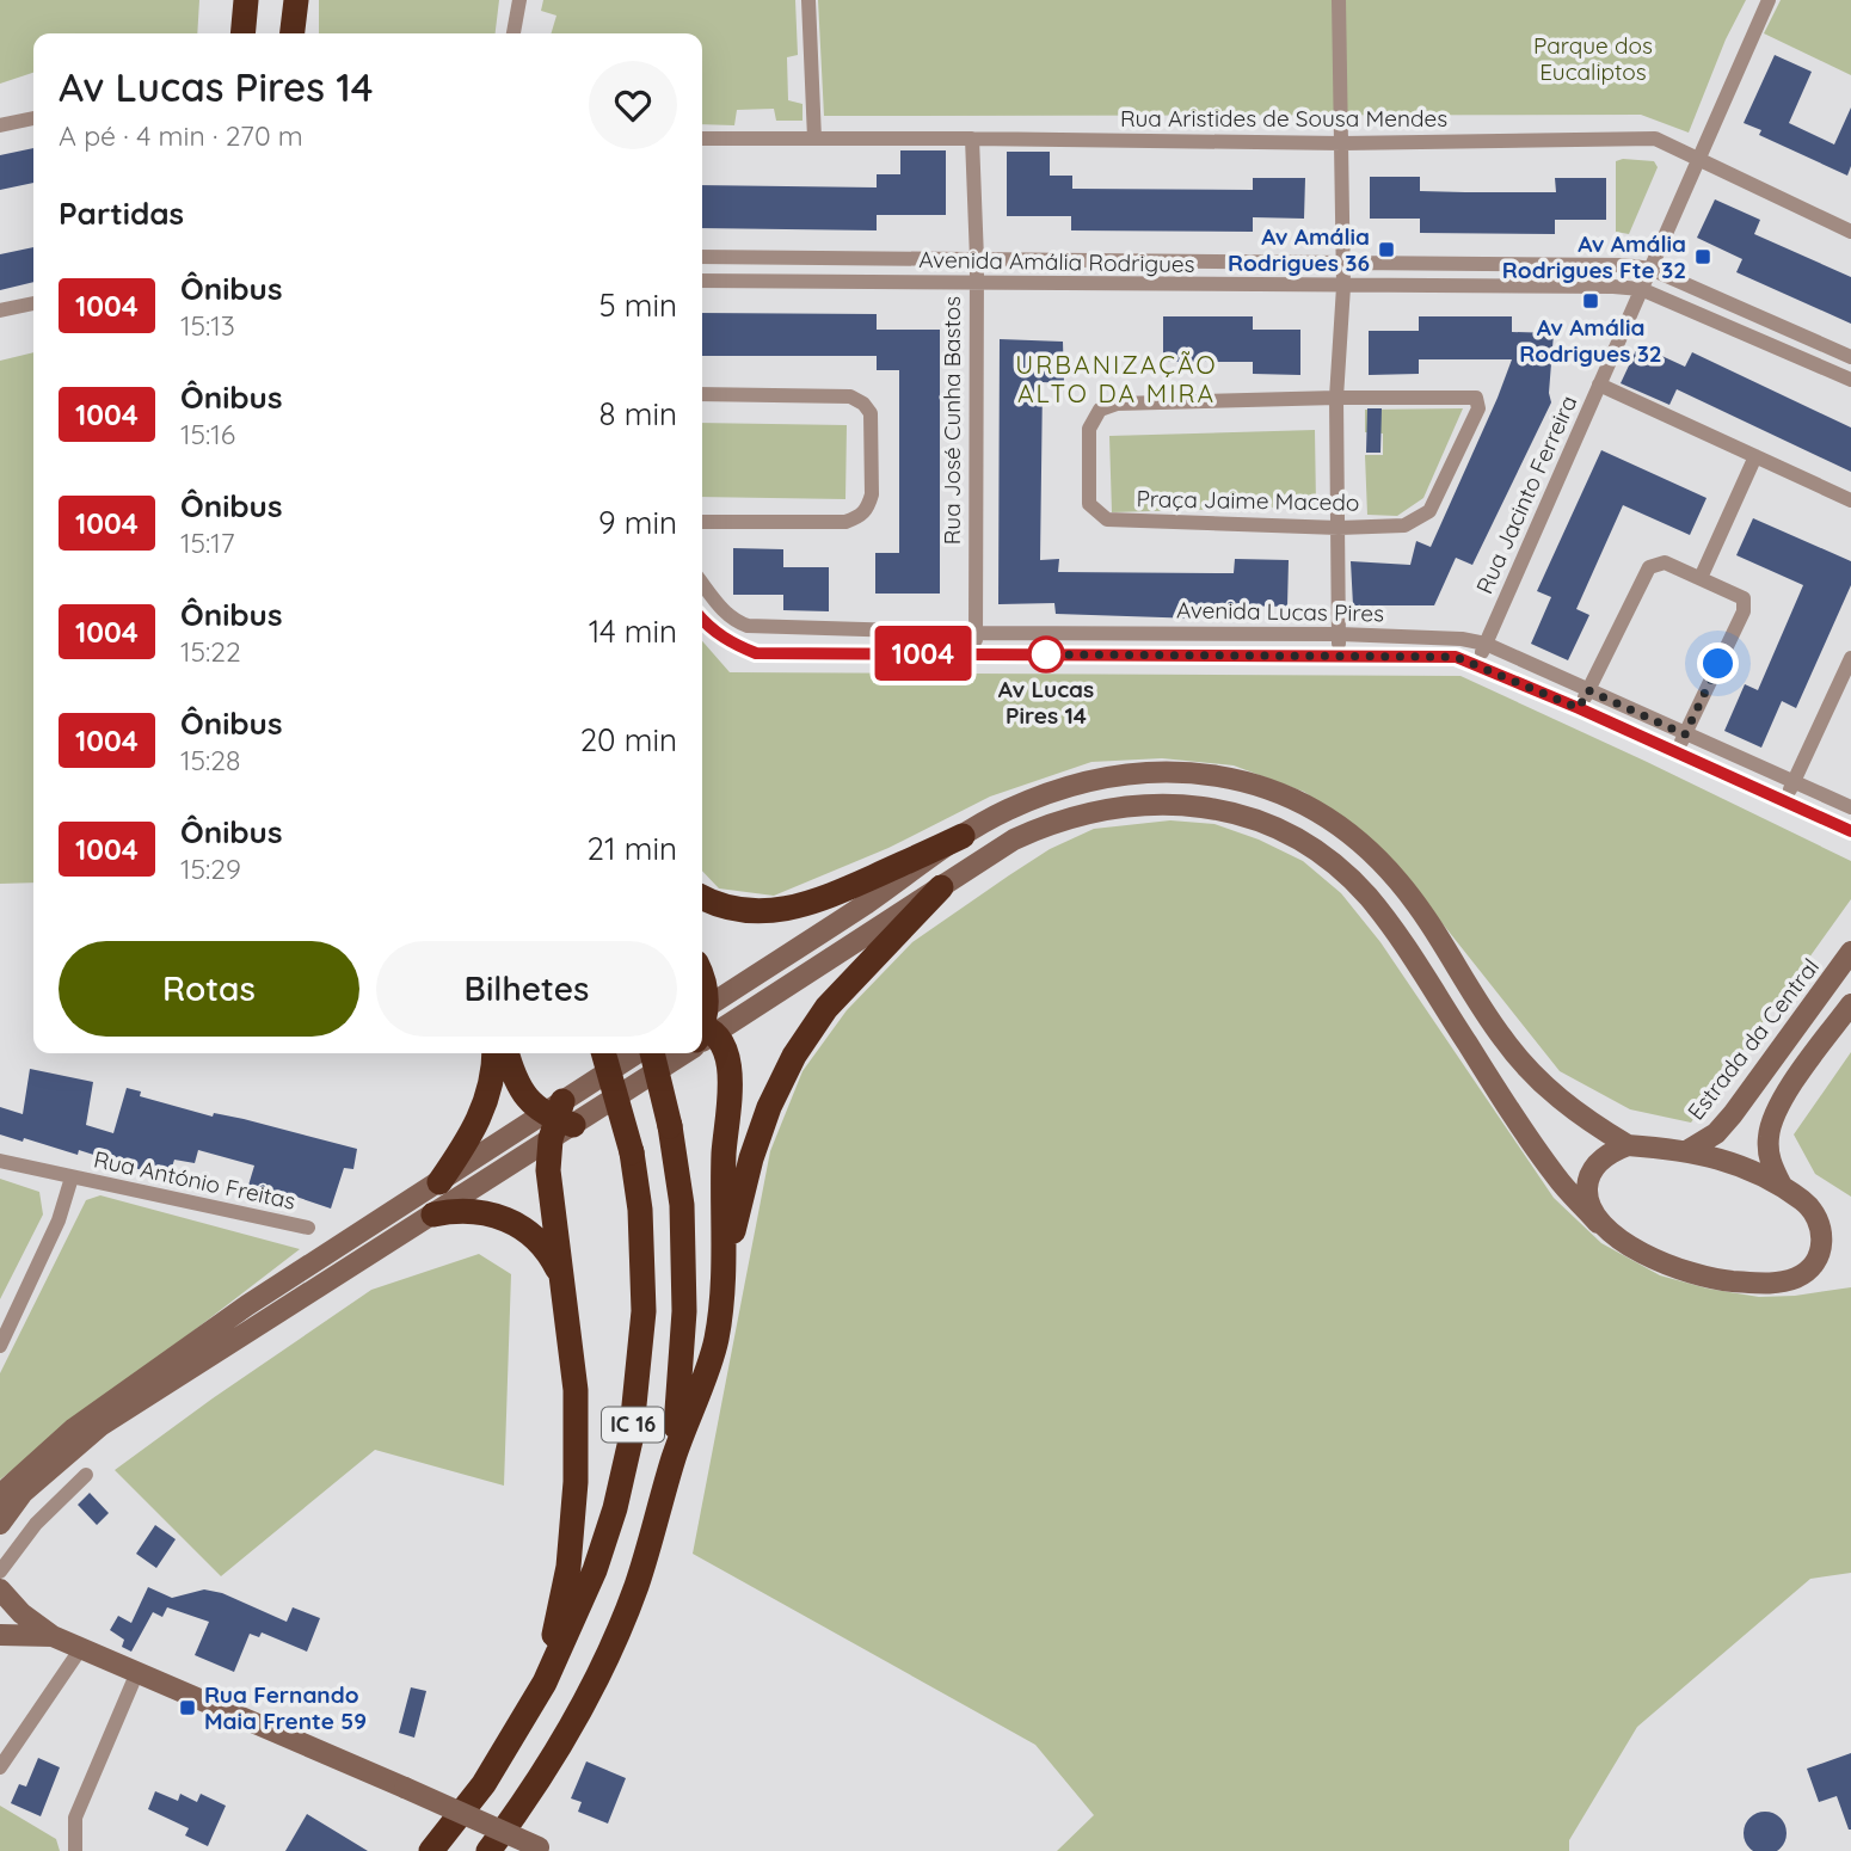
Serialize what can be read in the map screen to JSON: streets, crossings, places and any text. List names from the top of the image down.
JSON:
{
  "streets": {
    "highway": ["IC 16"],
    "main road": ["Estrada da Central"],
    "street": [
      "Rua Aristides de Sousa Mendes",
      "Avenida Amália Rodrigues",
      "Rua José Cunha Bastos",
      "Rua Jacinto Ferreira",
      "Praça Jaime Macedo",
      "Avenida Lucas Pires",
      "Rua António Freitas"
    ]
  },
  "crossings": [
    ["Rua Aristides de Sousa Mendes", "Rua José Cunha Bastos"],
    ["Rua Aristides de Sousa Mendes", "Rua Jacinto Ferreira"],
    ["Avenida Amália Rodrigues", "Rua José Cunha Bastos"],
    ["Avenida Amália Rodrigues", "Rua Jacinto Ferreira"],
    ["Rua José Cunha Bastos", "Avenida Lucas Pires"],
    ["Rua Jacinto Ferreira", "Avenida Lucas Pires"]
  ],
  "districts": ["URBANIZAÇÃO ALTO DA MIRA"],
  "parks": ["Parque dos Eucaliptos"],
  "places": {
    "transit": [
      "Av Amália Rodrigues 36",
      "Av Amália Rodrigues Fte 32",
      "Av Amália Rodrigues 32",
      "Rua Fernando Maia Frente 59"
    ],
    "other": ["Av Lucas Pires 14"]
  },
  "lines": ["bus line 1004"],
  "page": {
    "on_map": "1004",
    "heading": [
      ["Av Lucas Pires 14", "A pé · 4 min · 270 m"],
      "Partidas"
    ],
    "list": [
      {
        "mark": "1004",
        "name": "Ônibus",
        "note": "15:13",
        "value": "5 min"
      },
      {
        "mark": "1004",
        "name": "Ônibus",
        "note": "15:16",
        "value": "8 min"
      },
      {
        "mark": "1004",
        "name": "Ônibus",
        "note": "15:17",
        "value": "9 min"
      },
      {
        "mark": "1004",
        "name": "Ônibus",
        "note": "15:22",
        "value": "14 min"
      },
      {
        "mark": "1004",
        "name": "Ônibus",
        "note": "15:28",
        "value": "20 min"
      },
      {
        "mark": "1004",
        "name": "Ônibus",
        "note": "15:29",
        "value": "21 min"
      }
    ],
    "buttons": ["Rotas", "Bilhetes"]
  }
}
